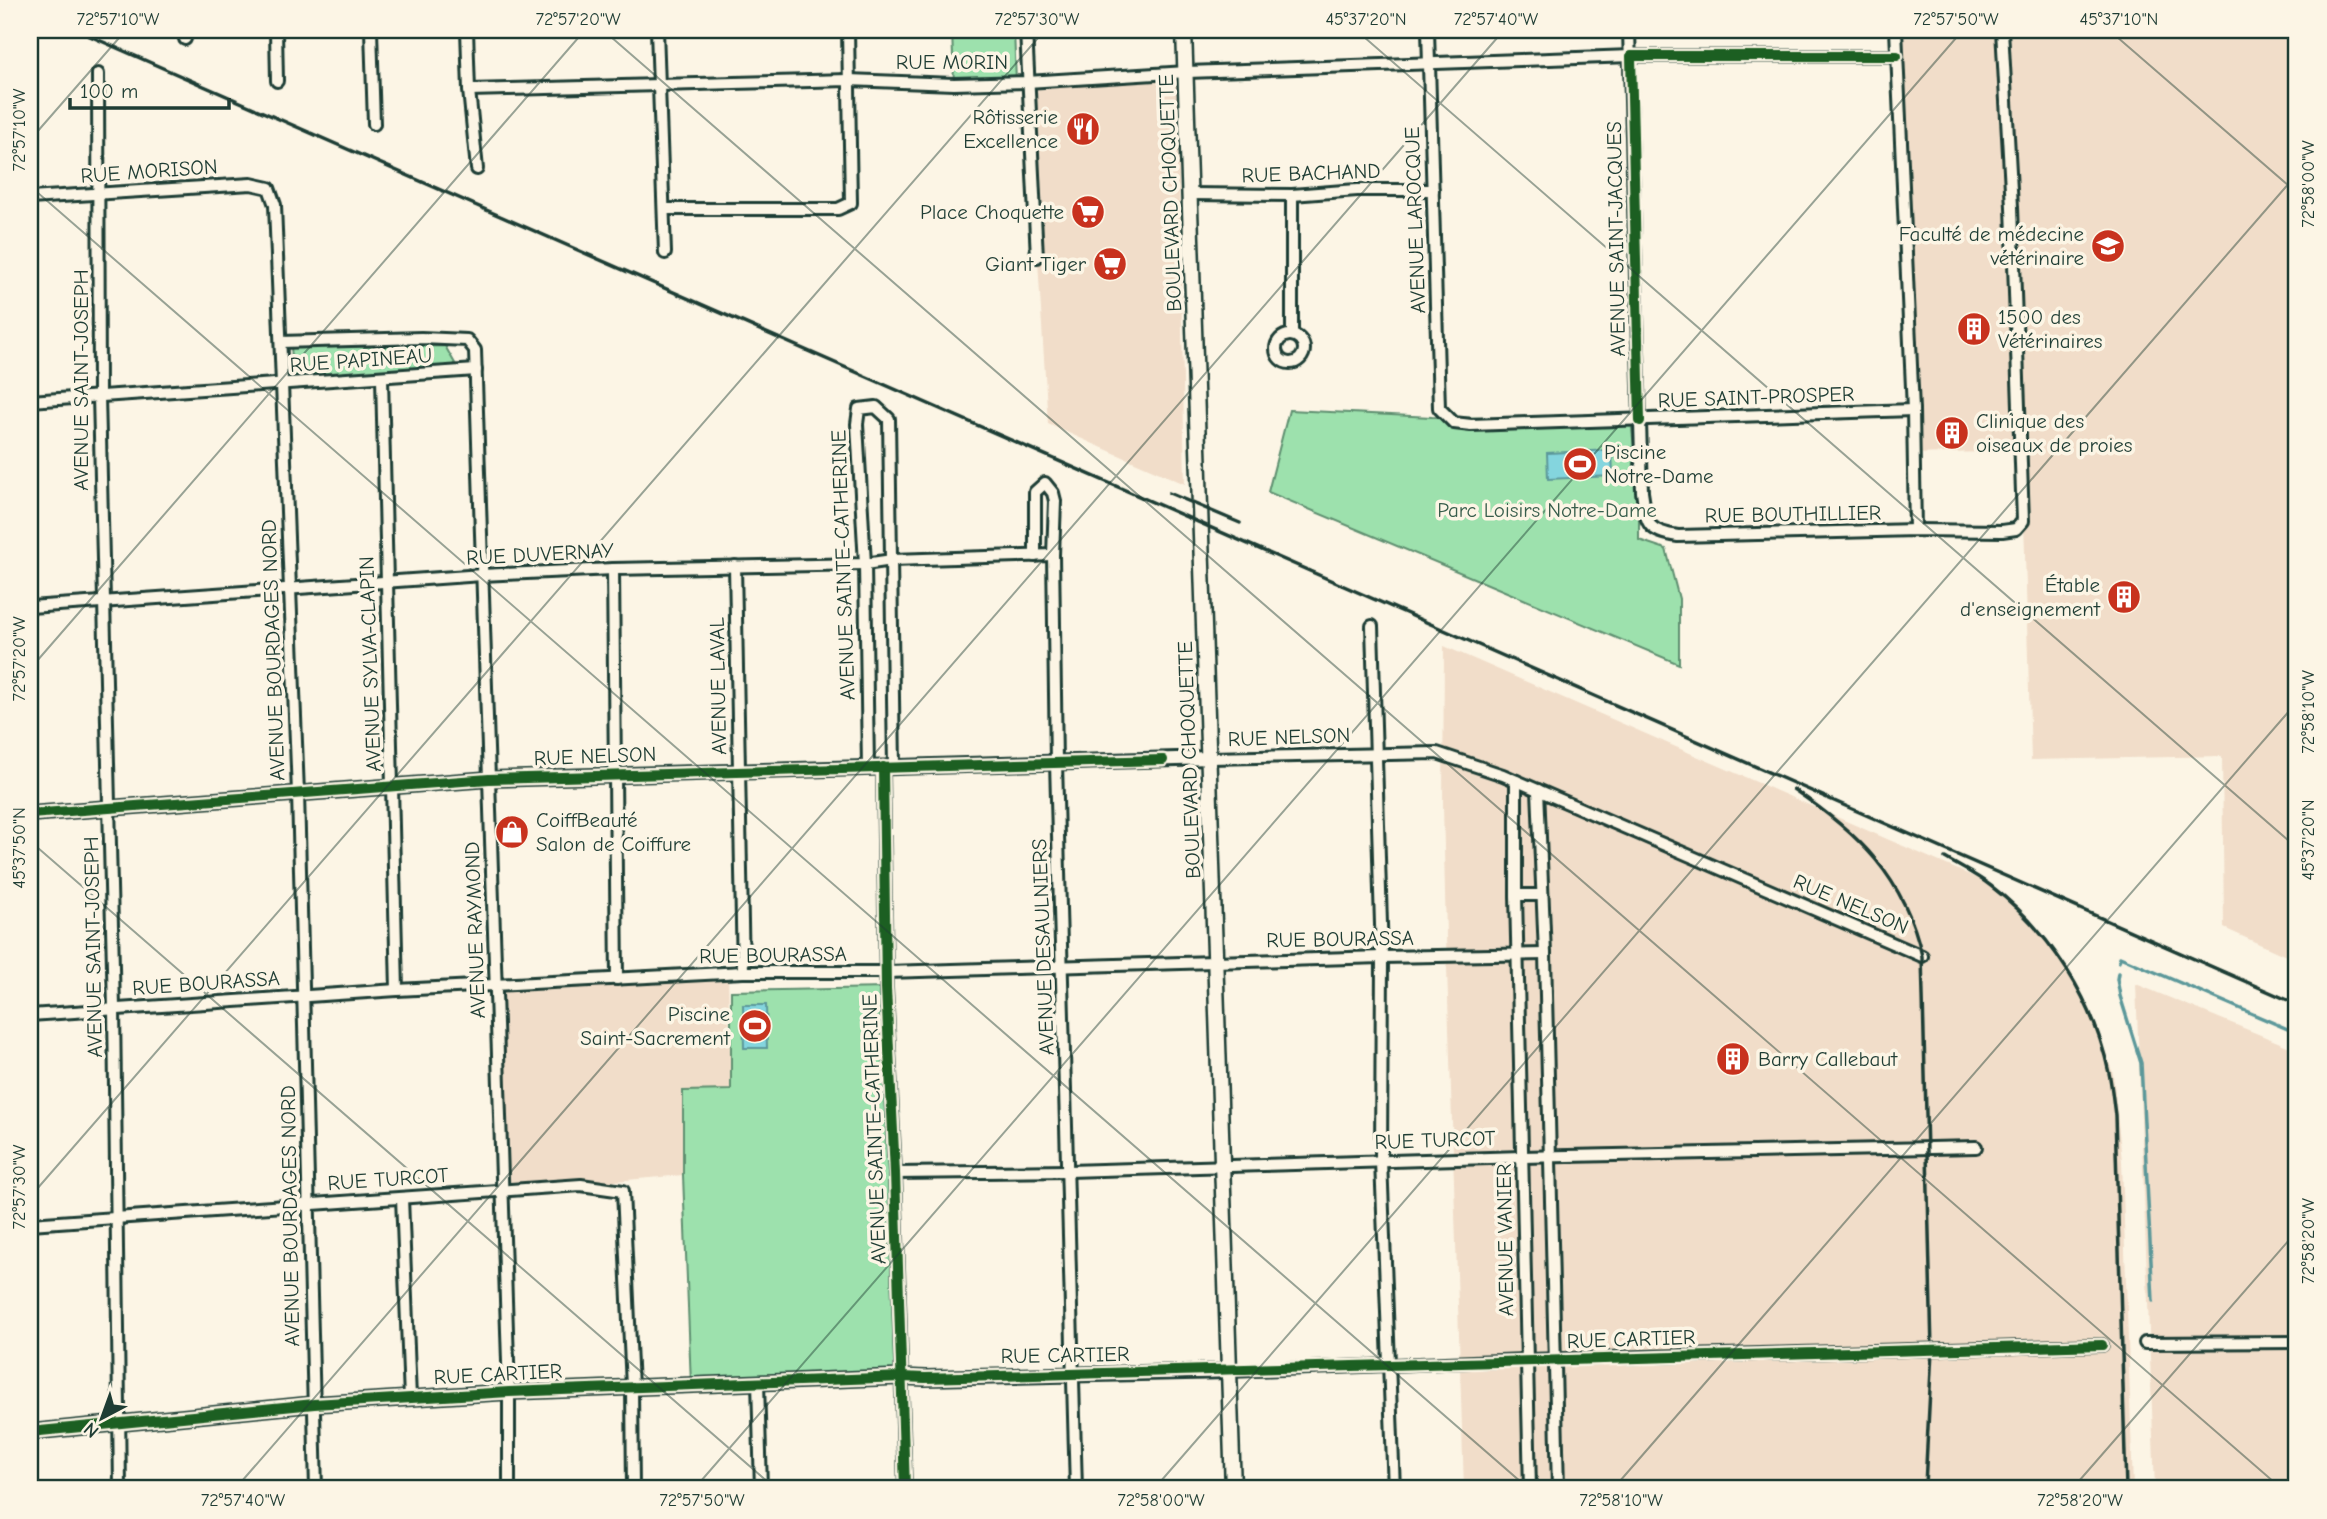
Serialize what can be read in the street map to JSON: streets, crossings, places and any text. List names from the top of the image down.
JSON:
{
  "streets": {
    "main road": ["BOULEVARD CHOQUETTE"],
    "street": [
      "RUE MORIN",
      "RUE MORISON",
      "RUE BACHAND",
      "AVENUE LAROCQUE",
      "AVENUE SAINT-JACQUES",
      "RUE PAPINEAU",
      "AVENUE SAINT-JOSEPH",
      "RUE SAINT-PROSPER",
      "RUE BOUTHILLIER",
      "RUE DUVERNAY",
      "AVENUE SAINTE-CATHERINE",
      "AVENUE BOURDAGES NORD",
      "AVENUE SYLVA-CLAPIN",
      "AVENUE LAVAL",
      "RUE NELSON",
      "AVENUE RAYMOND",
      "RUE BOURASSA",
      "AVENUE DESAULNIERS",
      "RUE TURCOT",
      "AVENUE VANIER",
      "RUE CARTIER"
    ]
  },
  "crossings": [
    ["RUE MORIN", "BOULEVARD CHOQUETTE"],
    ["RUE MORIN", "AVENUE LAROCQUE"],
    ["RUE MORIN", "AVENUE SAINT-JACQUES"],
    ["RUE MORISON", "AVENUE SAINT-JOSEPH"],
    ["RUE MORISON", "AVENUE BOURDAGES NORD"],
    ["RUE BACHAND", "BOULEVARD CHOQUETTE"],
    ["RUE BACHAND", "AVENUE LAROCQUE"],
    ["BOULEVARD CHOQUETTE", "RUE NELSON"],
    ["BOULEVARD CHOQUETTE", "RUE BOURASSA"],
    ["BOULEVARD CHOQUETTE", "RUE TURCOT"],
    ["BOULEVARD CHOQUETTE", "RUE CARTIER"],
    ["AVENUE LAROCQUE", "RUE SAINT-PROSPER"],
    ["AVENUE SAINT-JACQUES", "RUE SAINT-PROSPER"],
    ["AVENUE SAINT-JACQUES", "RUE BOUTHILLIER"],
    ["RUE PAPINEAU", "AVENUE SAINT-JOSEPH"],
    ["RUE PAPINEAU", "AVENUE BOURDAGES NORD"],
    ["RUE PAPINEAU", "AVENUE SYLVA-CLAPIN"],
    ["RUE PAPINEAU", "AVENUE RAYMOND"],
    ["AVENUE SAINT-JOSEPH", "RUE DUVERNAY"],
    ["AVENUE SAINT-JOSEPH", "RUE NELSON"],
    ["AVENUE SAINT-JOSEPH", "RUE BOURASSA"],
    ["AVENUE SAINT-JOSEPH", "RUE TURCOT"],
    ["AVENUE SAINT-JOSEPH", "RUE CARTIER"],
    ["RUE SAINT-PROSPER", "RUE BOUTHILLIER"],
    ["RUE DUVERNAY", "AVENUE SAINTE-CATHERINE"],
    ["RUE DUVERNAY", "AVENUE BOURDAGES NORD"],
    ["RUE DUVERNAY", "AVENUE SYLVA-CLAPIN"],
    ["RUE DUVERNAY", "AVENUE LAVAL"],
    ["RUE DUVERNAY", "AVENUE RAYMOND"],
    ["RUE DUVERNAY", "AVENUE DESAULNIERS"],
    ["AVENUE SAINTE-CATHERINE", "RUE NELSON"],
    ["AVENUE SAINTE-CATHERINE", "RUE BOURASSA"],
    ["AVENUE SAINTE-CATHERINE", "RUE TURCOT"],
    ["AVENUE SAINTE-CATHERINE", "RUE CARTIER"],
    ["AVENUE BOURDAGES NORD", "RUE NELSON"],
    ["AVENUE BOURDAGES NORD", "RUE BOURASSA"],
    ["AVENUE BOURDAGES NORD", "RUE TURCOT"],
    ["AVENUE BOURDAGES NORD", "RUE CARTIER"],
    ["AVENUE SYLVA-CLAPIN", "RUE NELSON"],
    ["AVENUE SYLVA-CLAPIN", "RUE BOURASSA"],
    ["AVENUE LAVAL", "RUE NELSON"],
    ["AVENUE LAVAL", "RUE BOURASSA"],
    ["RUE NELSON", "AVENUE RAYMOND"],
    ["RUE NELSON", "AVENUE DESAULNIERS"],
    ["RUE NELSON", "AVENUE VANIER"],
    ["AVENUE RAYMOND", "RUE BOURASSA"],
    ["AVENUE RAYMOND", "RUE TURCOT"],
    ["AVENUE RAYMOND", "RUE CARTIER"],
    ["RUE BOURASSA", "AVENUE DESAULNIERS"],
    ["RUE BOURASSA", "AVENUE VANIER"],
    ["AVENUE DESAULNIERS", "RUE TURCOT"],
    ["AVENUE DESAULNIERS", "RUE CARTIER"],
    ["RUE TURCOT", "AVENUE VANIER"],
    ["RUE TURCOT", "RUE CARTIER"],
    ["AVENUE VANIER", "RUE CARTIER"]
  ],
  "parks": ["Parc Loisirs Notre-Dame"],
  "places": {
    "restaurant": ["Rôtisserie Excellence"],
    "supermarket": ["Place Choquette", "Giant Tiger"],
    "school or university": ["Faculté de médecine vétérinaire"],
    "building": [
      "1500 des Vétérinaires",
      "Clinique des oiseaux de proies",
      "Étable d'enseignement",
      "Barry Callebaut"
    ],
    "sports": ["Piscine Notre-Dame", "Piscine Saint-Sacrement"],
    "shop": ["CoiffBeauté Salon de Coiffure"]
  },
  "scale_bar": "100 m",
  "north": "bottom left",
  "coordinates": [
    "72°57'10\"W",
    "72°57'20\"W",
    "72°57'30\"W",
    "45°37'20\"N",
    "72°57'40\"W",
    "72°57'50\"W",
    "45°37'10\"N",
    "72°58'00\"W",
    "72°58'10\"W",
    "45°37'50\"N",
    "72°58'20\"W"
  ]
}
